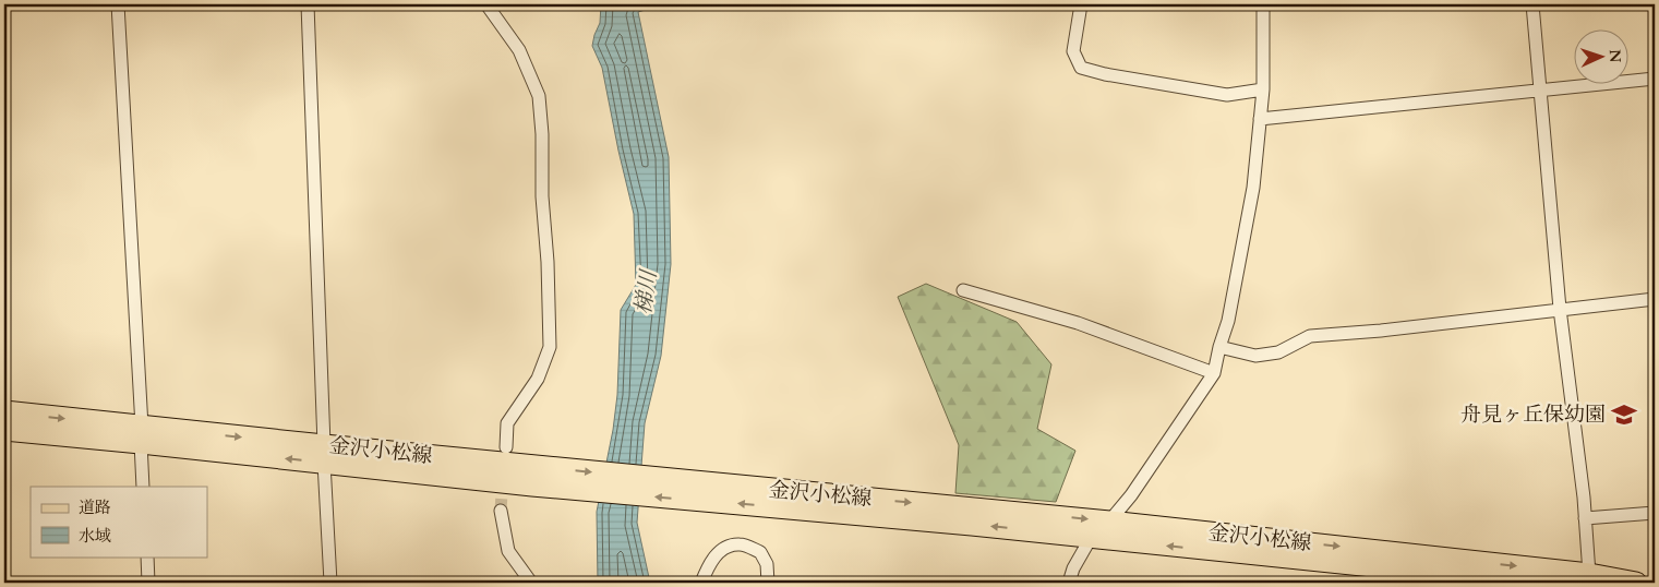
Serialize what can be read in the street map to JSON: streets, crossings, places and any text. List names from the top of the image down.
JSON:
{
  "streets": {
    "main road": ["金沢小松線"]
  },
  "water": ["梯川"],
  "places": {
    "school or university": ["舟見ヶ丘保幼園"]
  },
  "legend": ["道路", "水域"],
  "north": "right"
}
